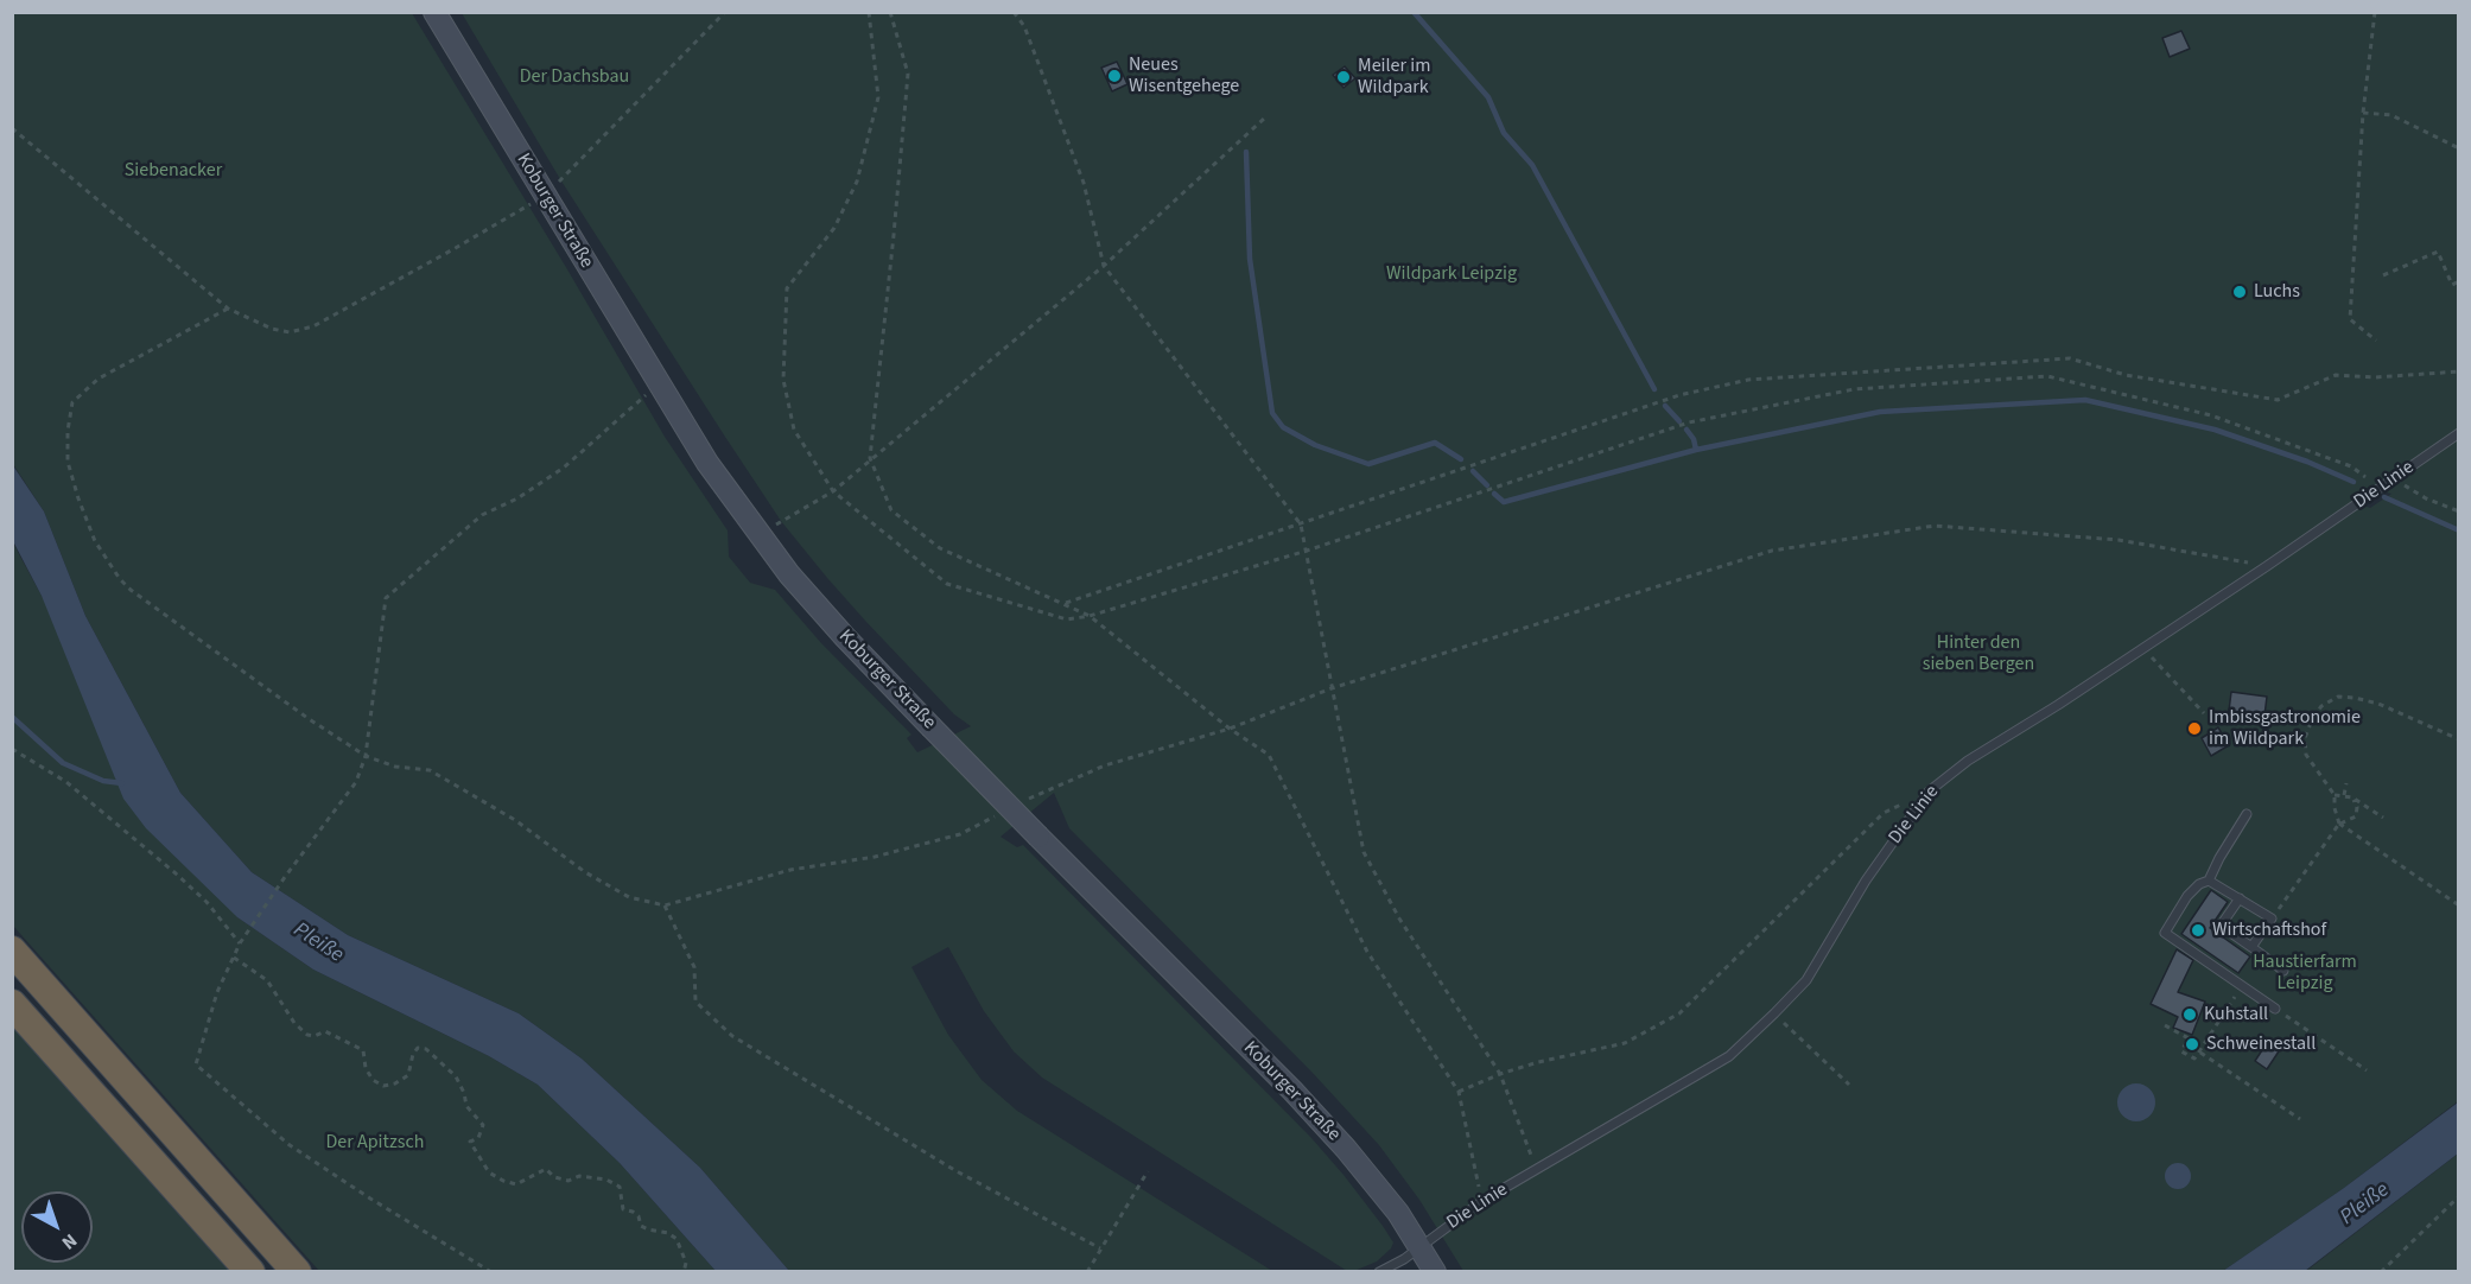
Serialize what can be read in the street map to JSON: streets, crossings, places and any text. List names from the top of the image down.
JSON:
{
  "streets": {
    "main road": ["Koburger Straße"],
    "lane": ["Die Linie"]
  },
  "crossings": [
    ["Koburger Straße", "Die Linie"]
  ],
  "water": ["Pleiße"],
  "parks": [
    "Der Dachsbau",
    "Siebenacker",
    "Wildpark Leipzig",
    "Hinter den sieben Bergen",
    "Haustierfarm Leipzig",
    "Der Apitzsch"
  ],
  "places": [
    "Neues Wisentgehege",
    "Meiler im Wildpark",
    "Luchs",
    "Imbissgastronomie im Wildpark",
    "Wirtschaftshof",
    "Kuhstall",
    "Schweinestall"
  ],
  "north": "bottom right"
}
